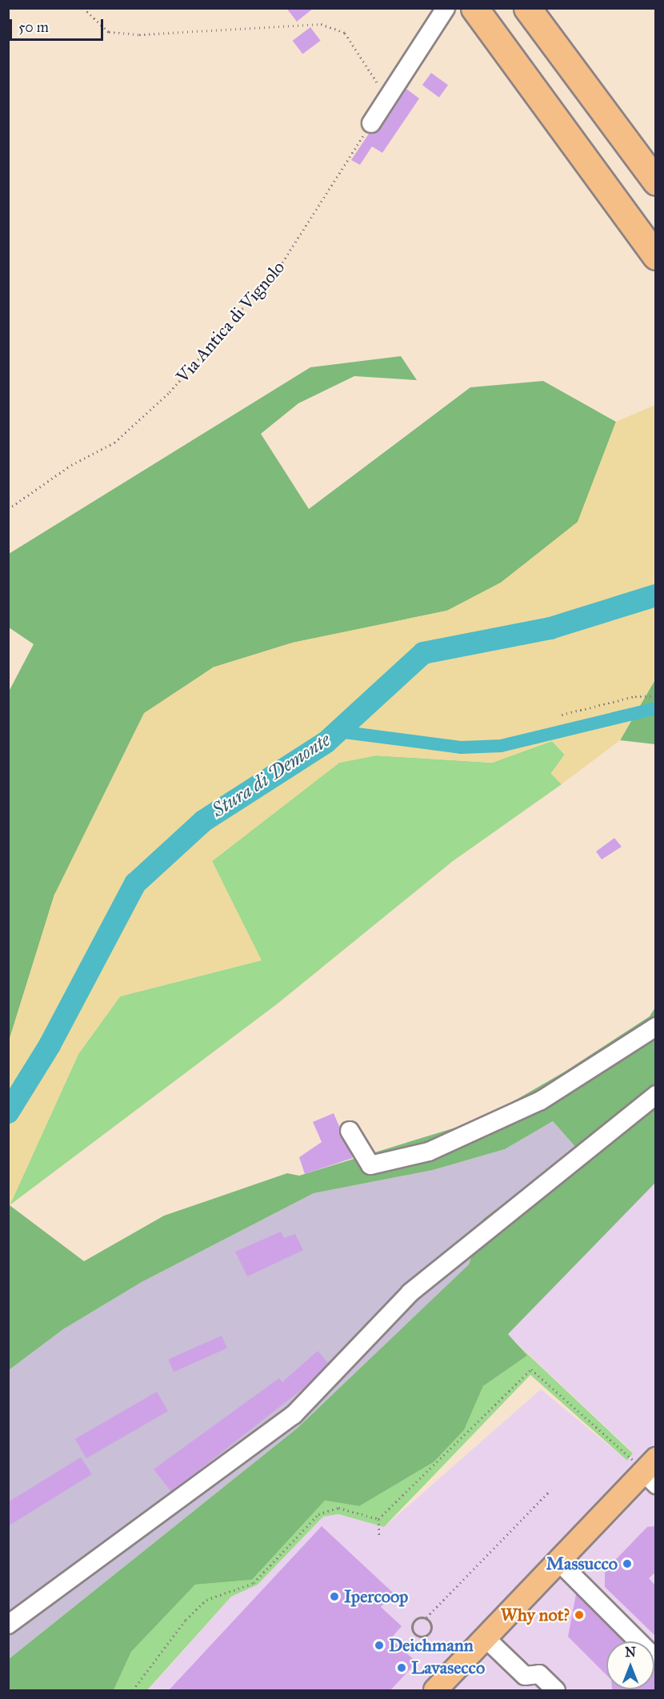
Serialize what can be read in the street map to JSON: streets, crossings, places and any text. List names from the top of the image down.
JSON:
{
  "streets": {
    "path": ["Via Antica di Vignolo"]
  },
  "water": ["Stura di Demonte"],
  "places": [
    "Massucco",
    "Ipercoop",
    "Why not?",
    "Deichmann",
    "Lavasecco"
  ],
  "scale_bar": "50 m",
  "north": "top"
}
